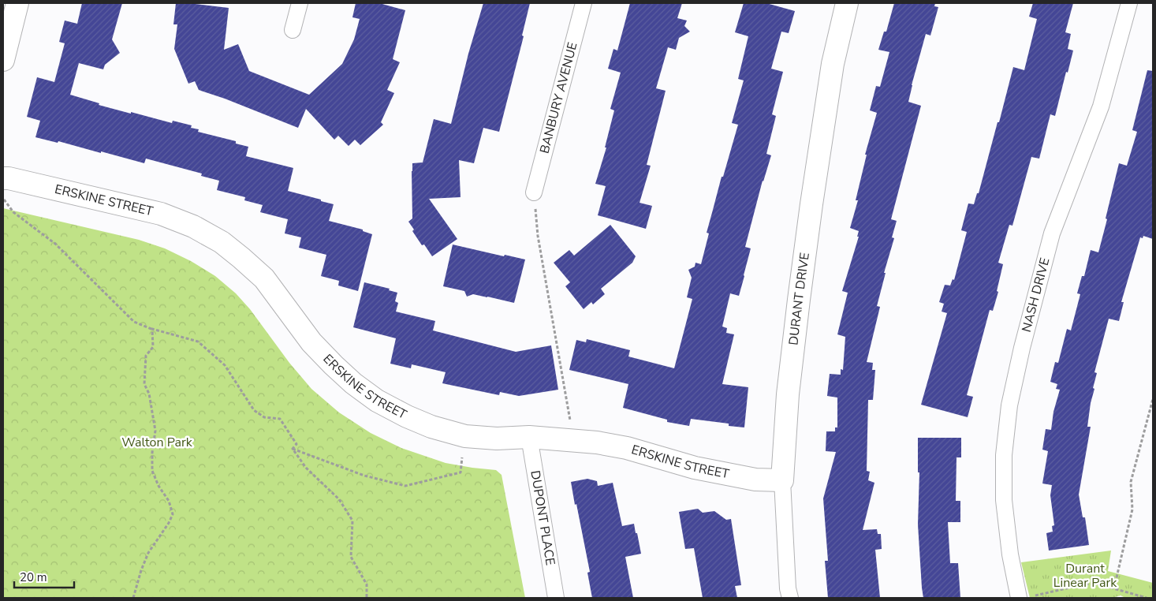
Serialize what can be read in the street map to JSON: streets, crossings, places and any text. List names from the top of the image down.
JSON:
{
  "streets": {
    "street": [
      "BANBURY AVENUE",
      "ERSKINE STREET",
      "NASH DRIVE",
      "DURANT DRIVE",
      "DUPONT PLACE"
    ]
  },
  "crossings": [
    ["ERSKINE STREET", "DURANT DRIVE"],
    ["ERSKINE STREET", "DUPONT PLACE"]
  ],
  "parks": ["Walton Park", "Durant Linear Park"],
  "scale_bar": "20 m"
}
